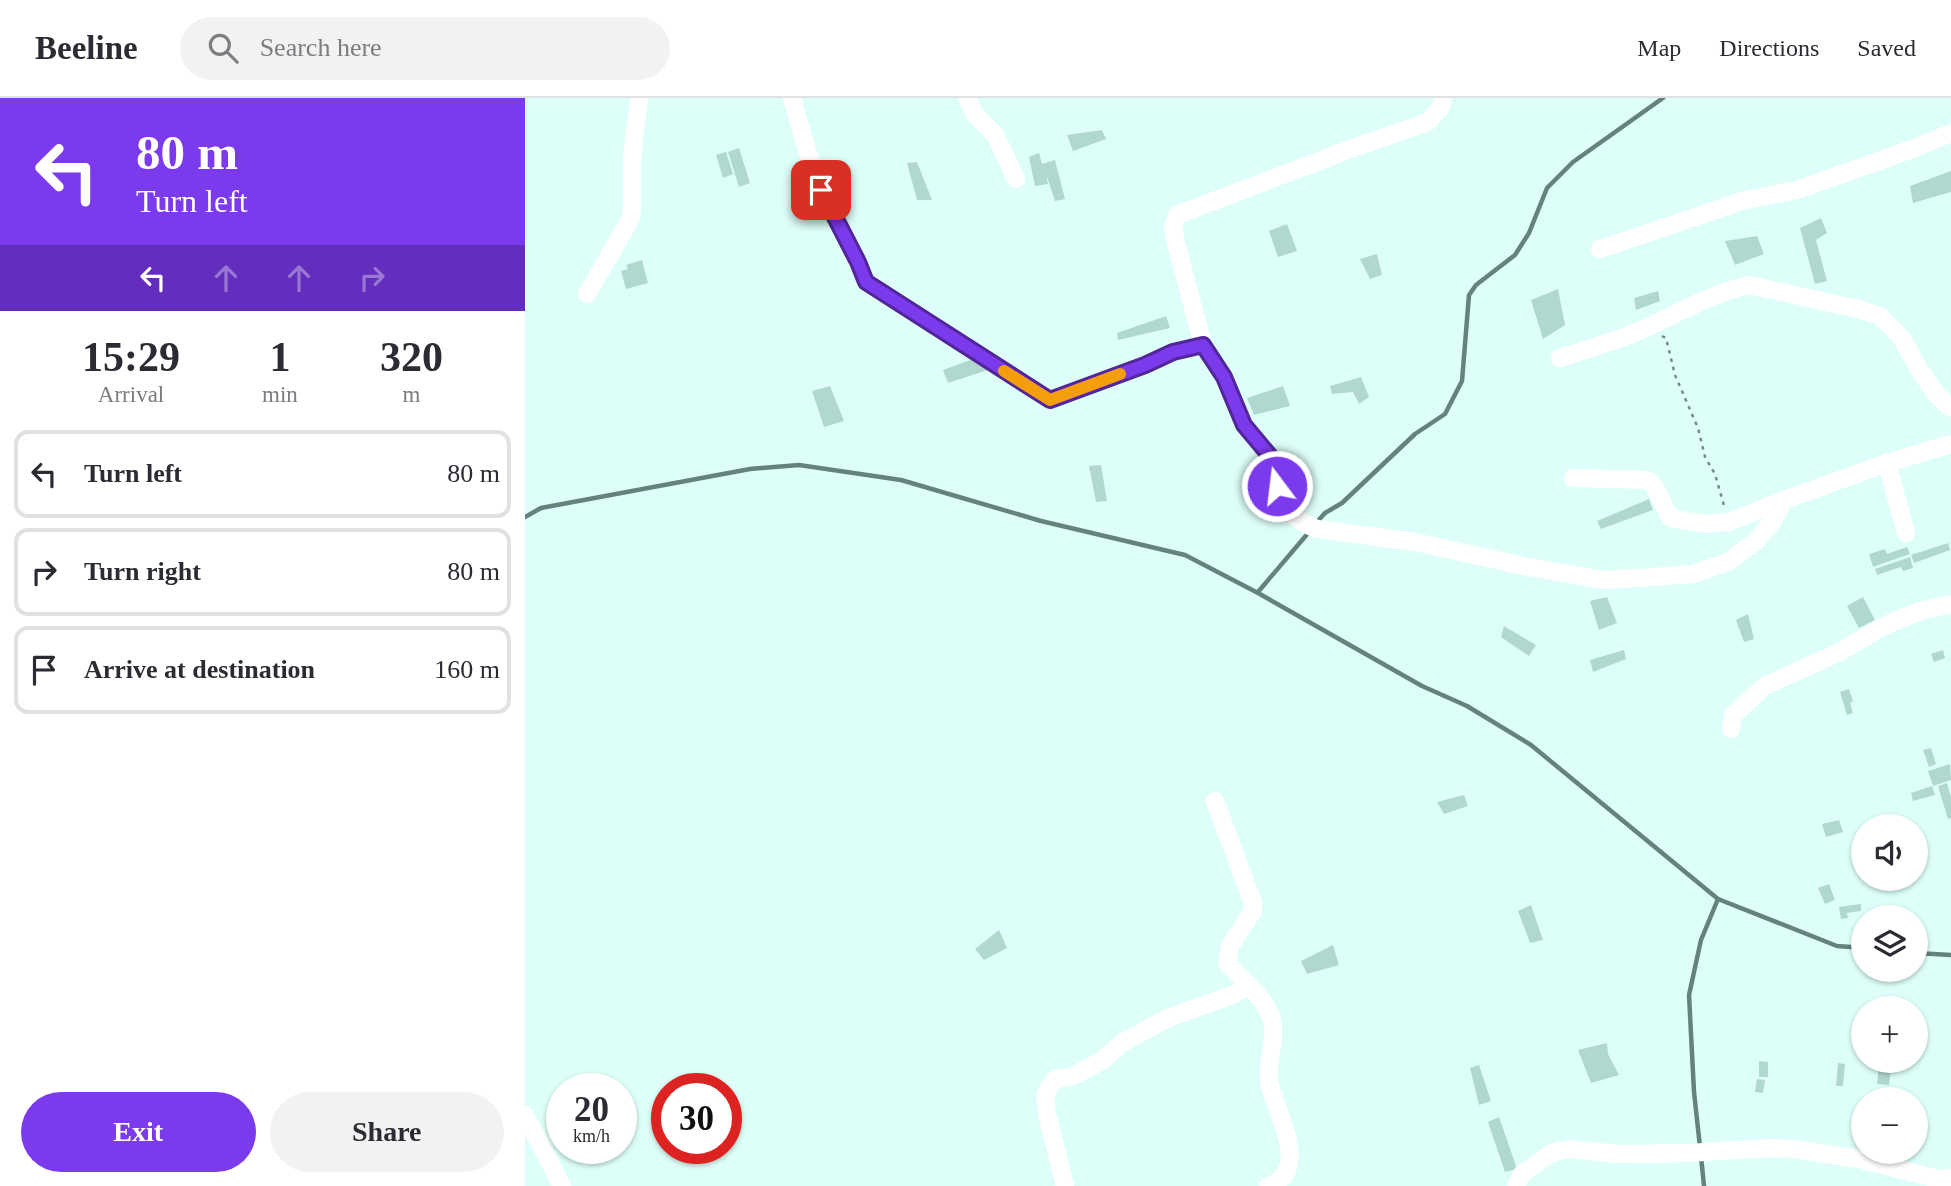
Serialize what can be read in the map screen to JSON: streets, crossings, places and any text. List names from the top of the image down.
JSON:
{
  "page": {
    "header": "Beeline",
    "search": "Search here",
    "nav": ["Map", "Directions", "Saved"],
    "turn": ["80 m", "Turn left"],
    "eta": [
      "15:29",
      "Arrival",
      "1",
      "min",
      "320",
      "m"
    ],
    "list": [
      {
        "name": "Turn left",
        "value": "80 m"
      },
      {
        "name": "Turn right",
        "value": "80 m"
      },
      {
        "name": "Arrive at destination",
        "value": "160 m"
      }
    ],
    "map_buttons": ["+", "−"],
    "speed": "20 km/h",
    "limit": "30",
    "buttons": ["Exit", "Share"]
  }
}
